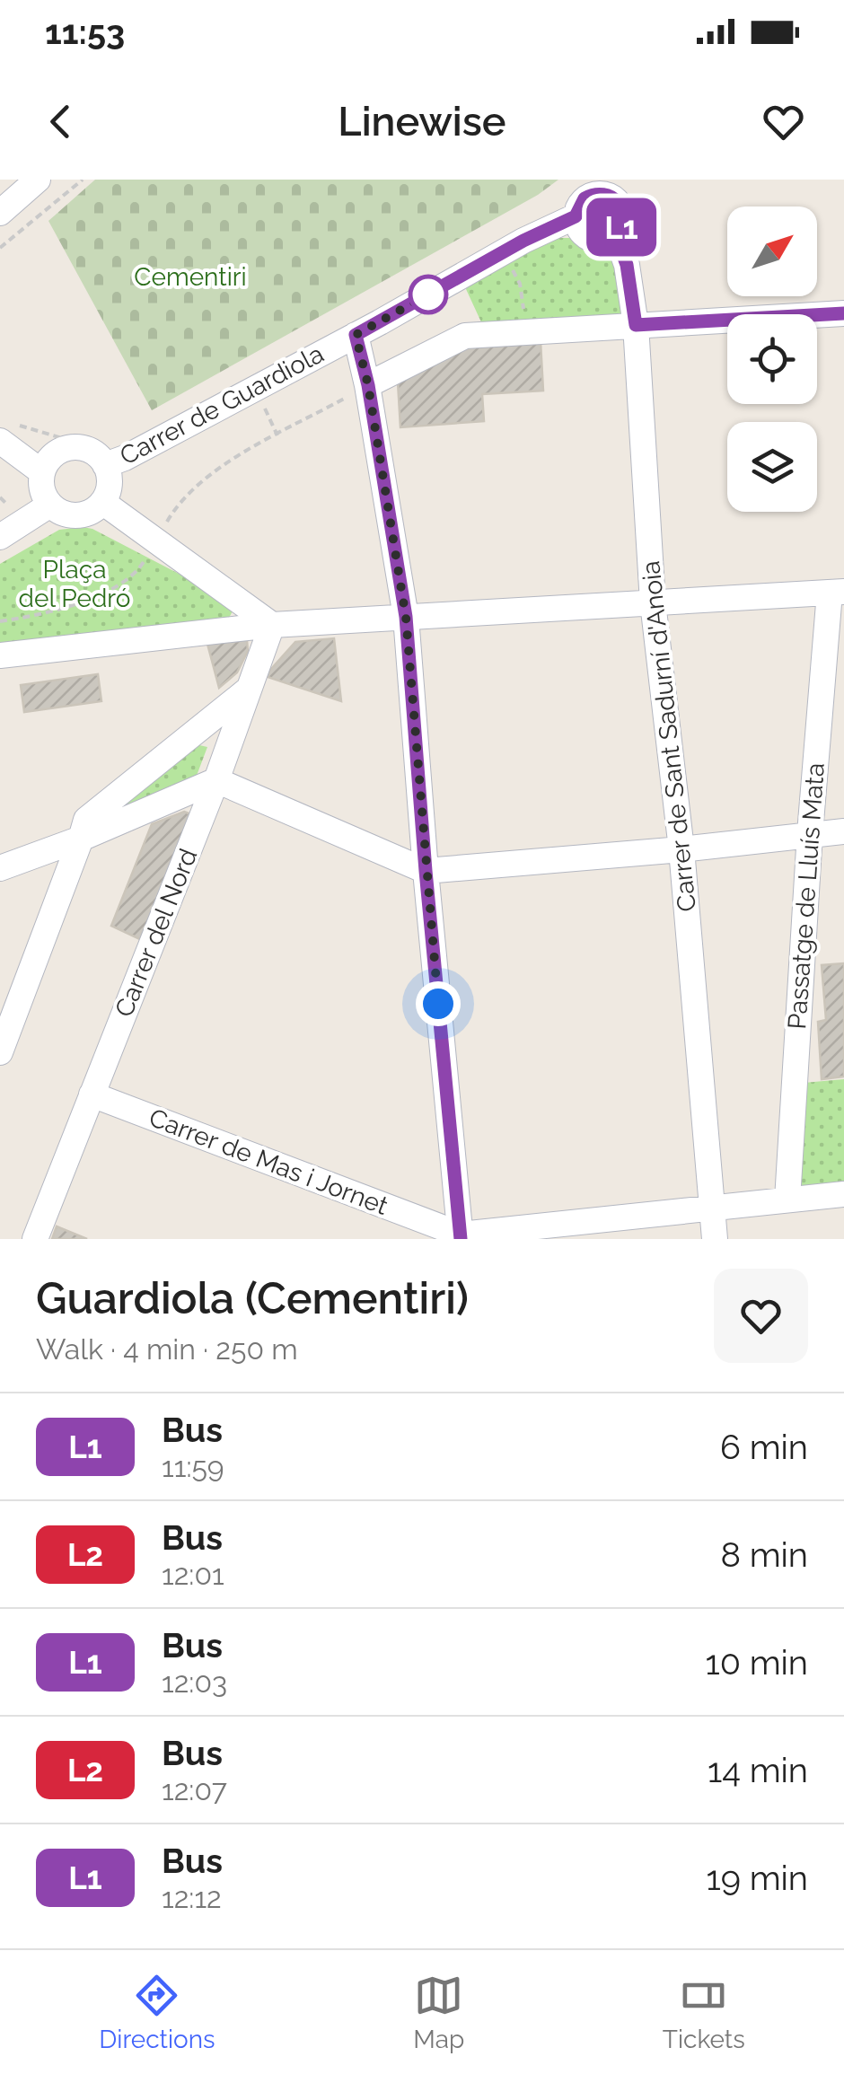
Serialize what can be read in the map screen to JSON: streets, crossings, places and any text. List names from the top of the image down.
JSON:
{
  "streets": {
    "street": [
      "Carrer de Guardiola",
      "Carrer de Sant Sadurní d'Anoia",
      "Passatge de Lluís Mata",
      "Carrer del Nord",
      "Carrer de Mas i Jornet"
    ]
  },
  "crossings": [
    ["Carrer de Guardiola", "Carrer de Sant Sadurní d'Anoia"],
    ["Carrer de Sant Sadurní d'Anoia", "Carrer de Mas i Jornet"],
    ["Passatge de Lluís Mata", "Carrer de Mas i Jornet"],
    ["Carrer del Nord", "Carrer de Mas i Jornet"]
  ],
  "parks": ["Cementiri", "Plaça del Pedró"],
  "lines": ["bus line L1"],
  "north": "top right",
  "page": {
    "status": "11:53",
    "header": "Linewise",
    "on_map": "L1",
    "heading": ["Guardiola (Cementiri)", "Walk · 4 min · 250 m"],
    "list": [
      {
        "mark": "L1",
        "name": "Bus",
        "note": "11:59",
        "value": "6 min"
      },
      {
        "mark": "L2",
        "name": "Bus",
        "note": "12:01",
        "value": "8 min"
      },
      {
        "mark": "L1",
        "name": "Bus",
        "note": "12:03",
        "value": "10 min"
      },
      {
        "mark": "L2",
        "name": "Bus",
        "note": "12:07",
        "value": "14 min"
      },
      {
        "mark": "L1",
        "name": "Bus",
        "note": "12:12",
        "value": "19 min"
      }
    ],
    "tabs": ["Directions", "Map", "Tickets"]
  }
}
